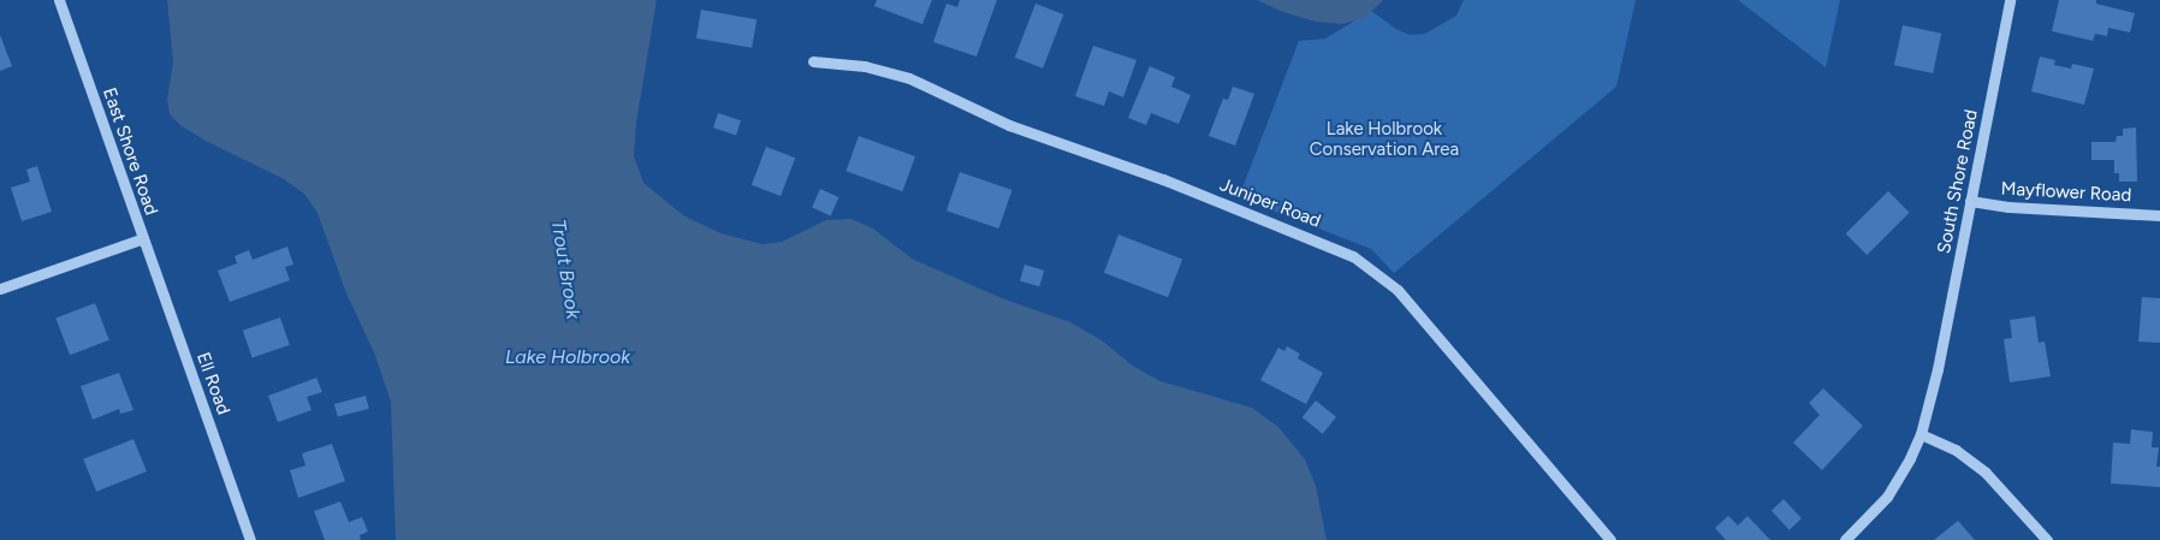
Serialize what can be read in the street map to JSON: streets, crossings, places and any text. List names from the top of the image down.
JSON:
{
  "streets": {
    "street": [
      "East Shore Road",
      "South Shore Road",
      "Mayflower Road",
      "Juniper Road",
      "Ell Road"
    ]
  },
  "crossings": [
    ["East Shore Road", "Ell Road"],
    ["South Shore Road", "Mayflower Road"]
  ],
  "water": ["Trout Brook", "Lake Holbrook"],
  "parks": ["Lake Holbrook Conservation Area"]
}
